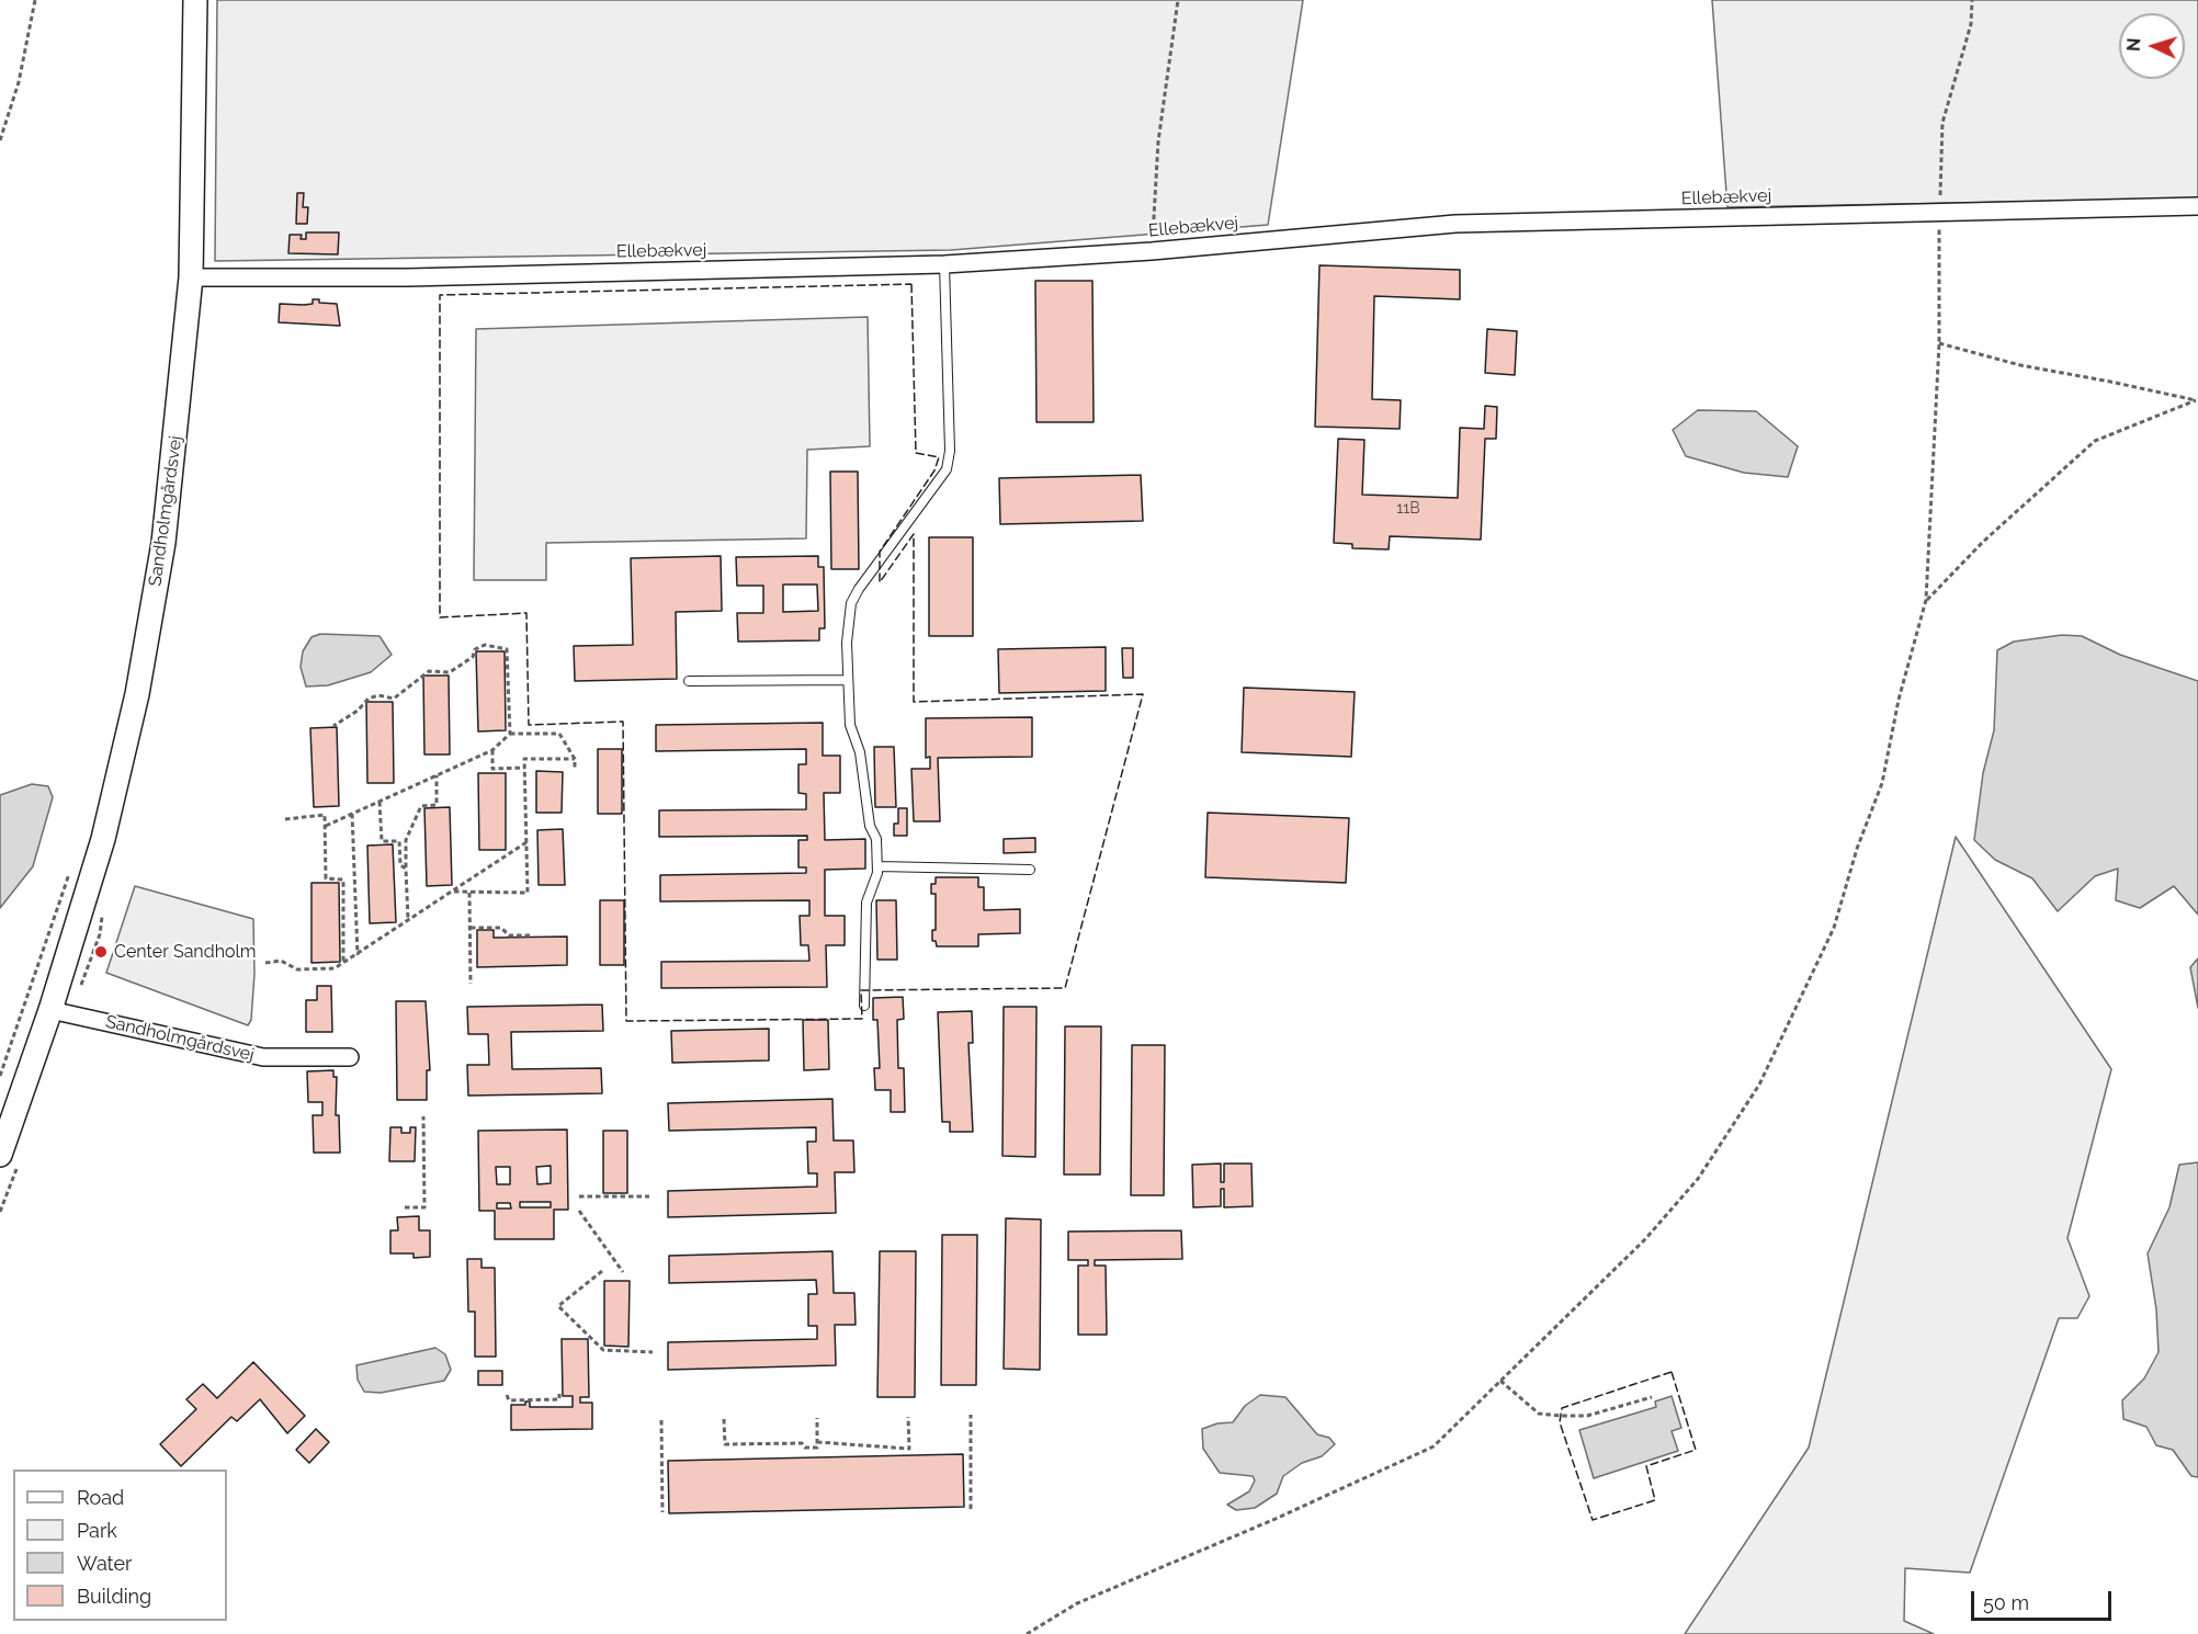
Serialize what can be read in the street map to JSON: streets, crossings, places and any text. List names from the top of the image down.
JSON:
{
  "streets": {
    "street": ["Ellebækvej", "Sandholmgårdsvej"]
  },
  "crossings": [
    ["Ellebækvej", "Sandholmgårdsvej"]
  ],
  "places": ["Center Sandholm"],
  "house_numbers": ["11B"],
  "legend": [
    "Road",
    "Park",
    "Water",
    "Building"
  ],
  "scale_bar": "50 m",
  "north": "left"
}
